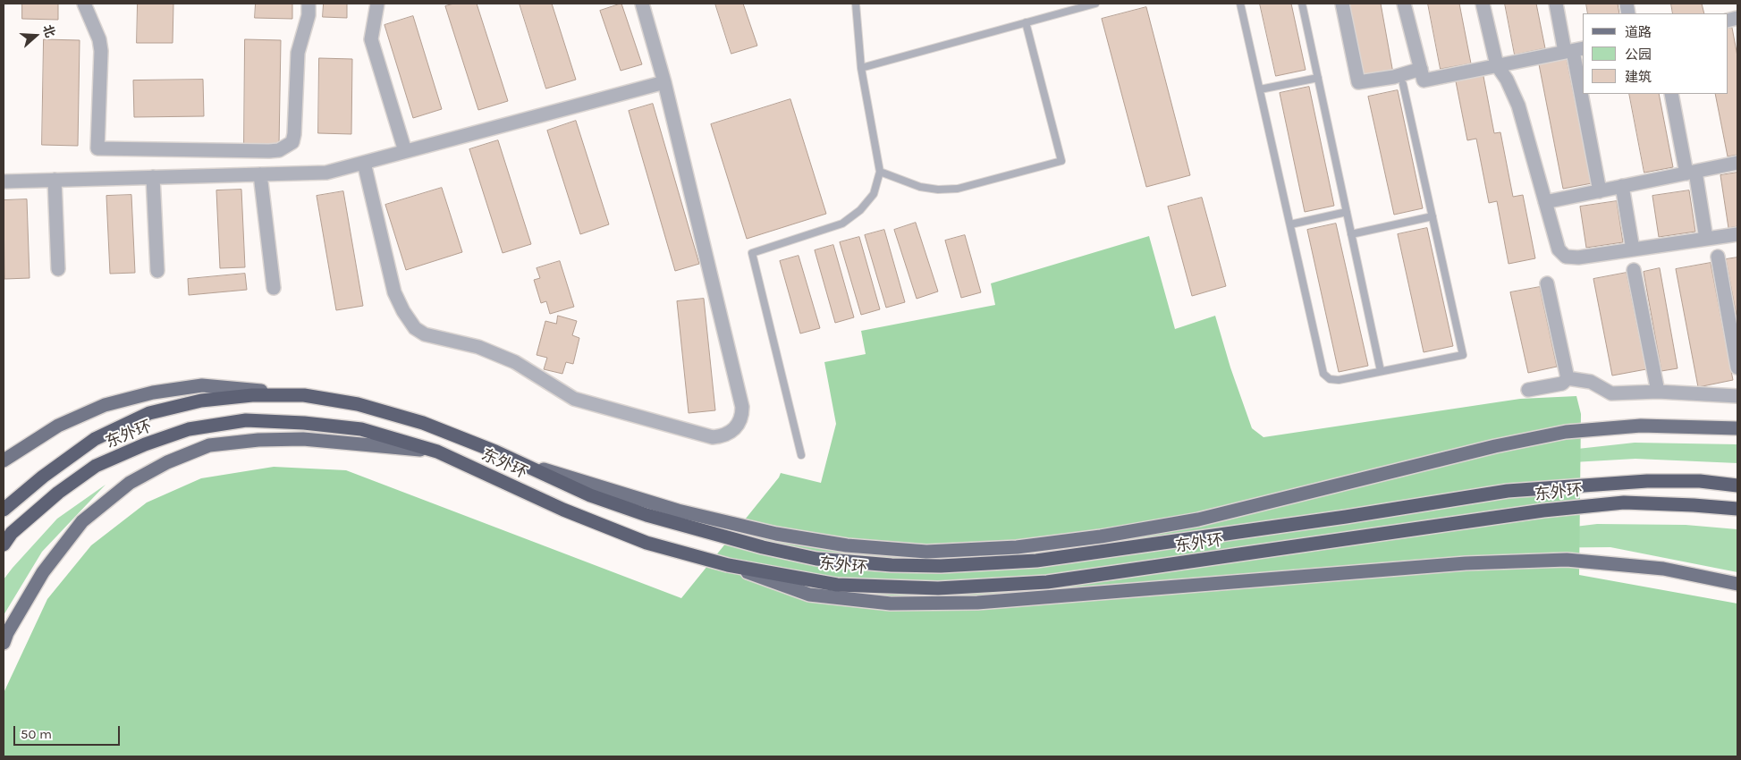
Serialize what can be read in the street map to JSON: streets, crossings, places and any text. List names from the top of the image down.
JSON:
{
  "streets": {
    "highway": ["东外环"]
  },
  "legend": ["道路", "公园", "建筑"],
  "scale_bar": "50 m",
  "north": "right"
}
